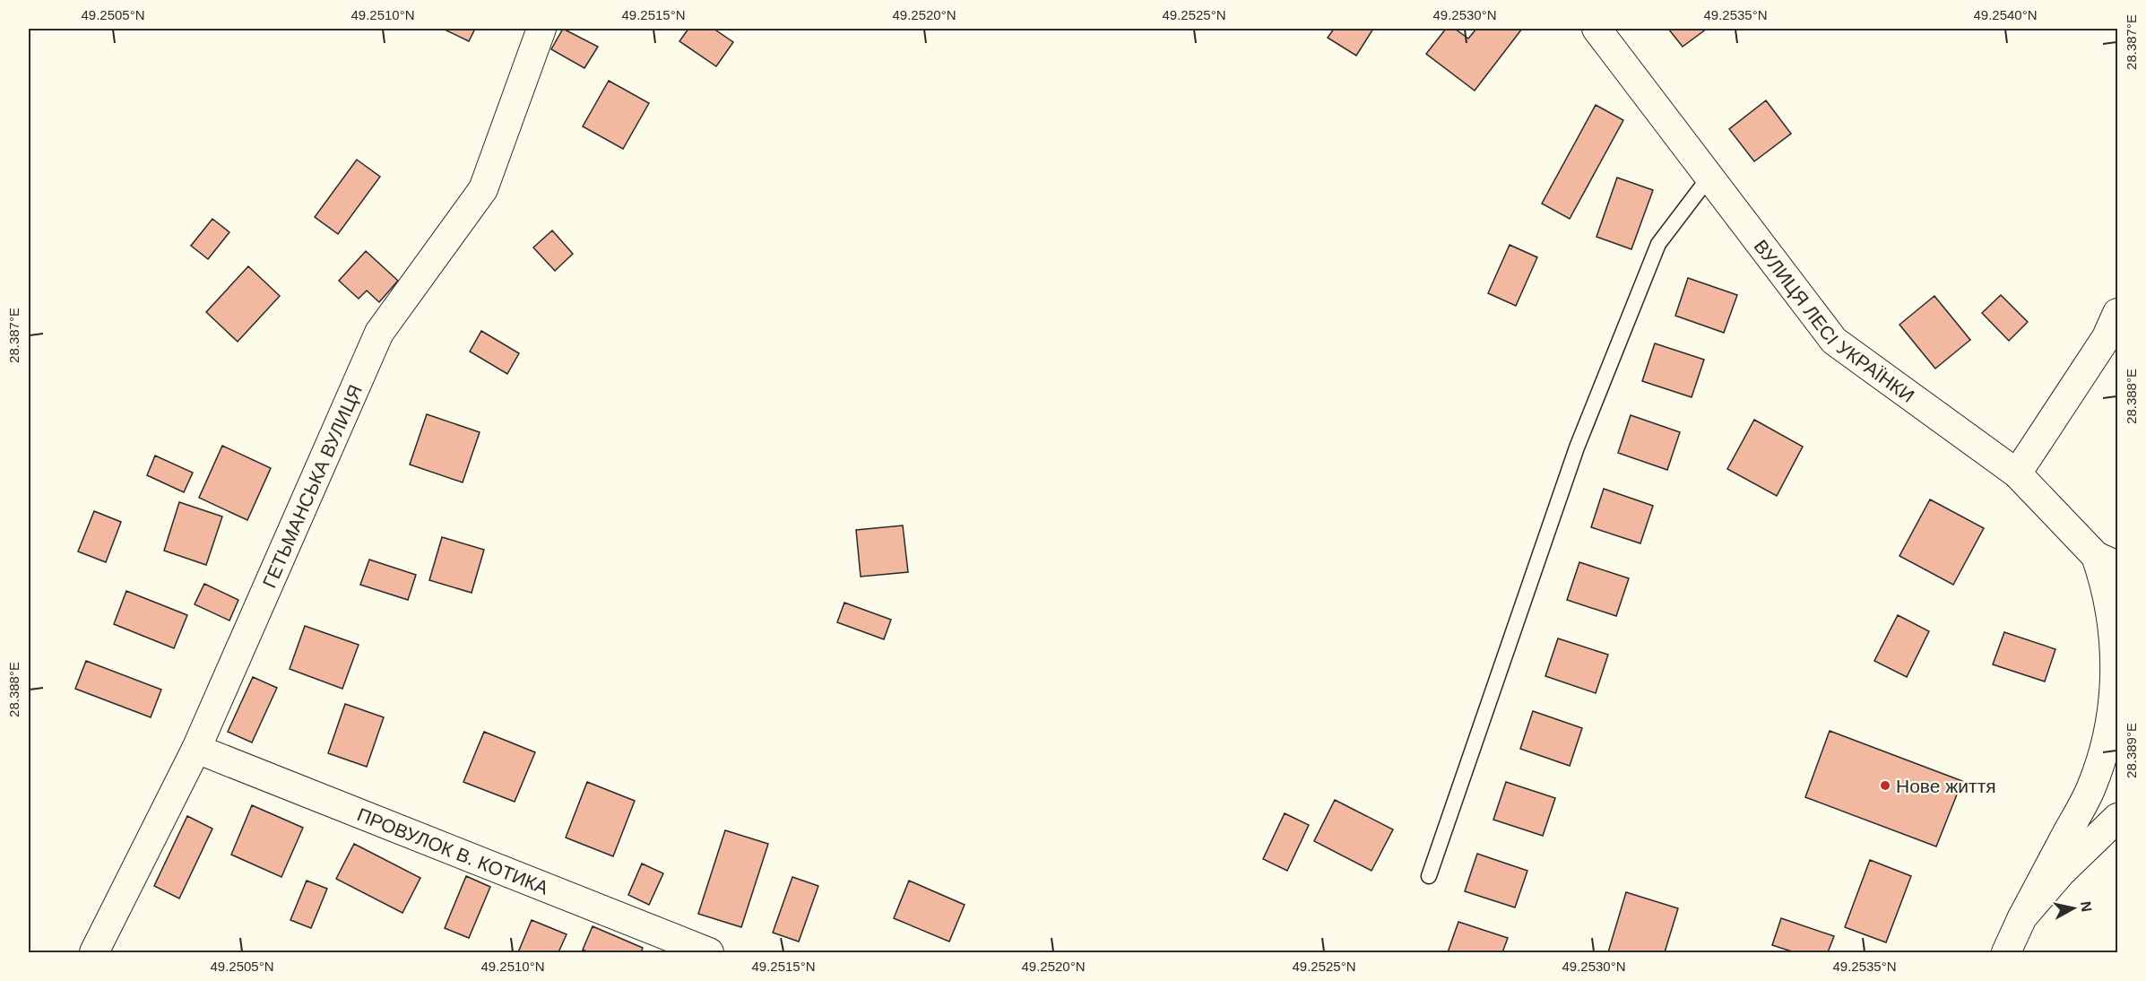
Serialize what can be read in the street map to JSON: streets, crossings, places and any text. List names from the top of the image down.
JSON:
{
  "streets": {
    "street": ["ВУЛИЦЯ ЛЕСІ УКРАЇНКИ", "ГЕТЬМАНСЬКА ВУЛИЦЯ", "ПРОВУЛОК В. КОТИКА"]
  },
  "crossings": [
    ["ГЕТЬМАНСЬКА ВУЛИЦЯ", "ПРОВУЛОК В. КОТИКА"]
  ],
  "places": ["Нове життя"],
  "north": "right",
  "coordinates": [
    "49.2505°N",
    "49.2510°N",
    "49.2515°N",
    "49.2520°N",
    "49.2525°N",
    "49.2530°N",
    "49.2535°N",
    "49.2540°N",
    "28.387°E",
    "28.388°E",
    "28.389°E"
  ]
}
